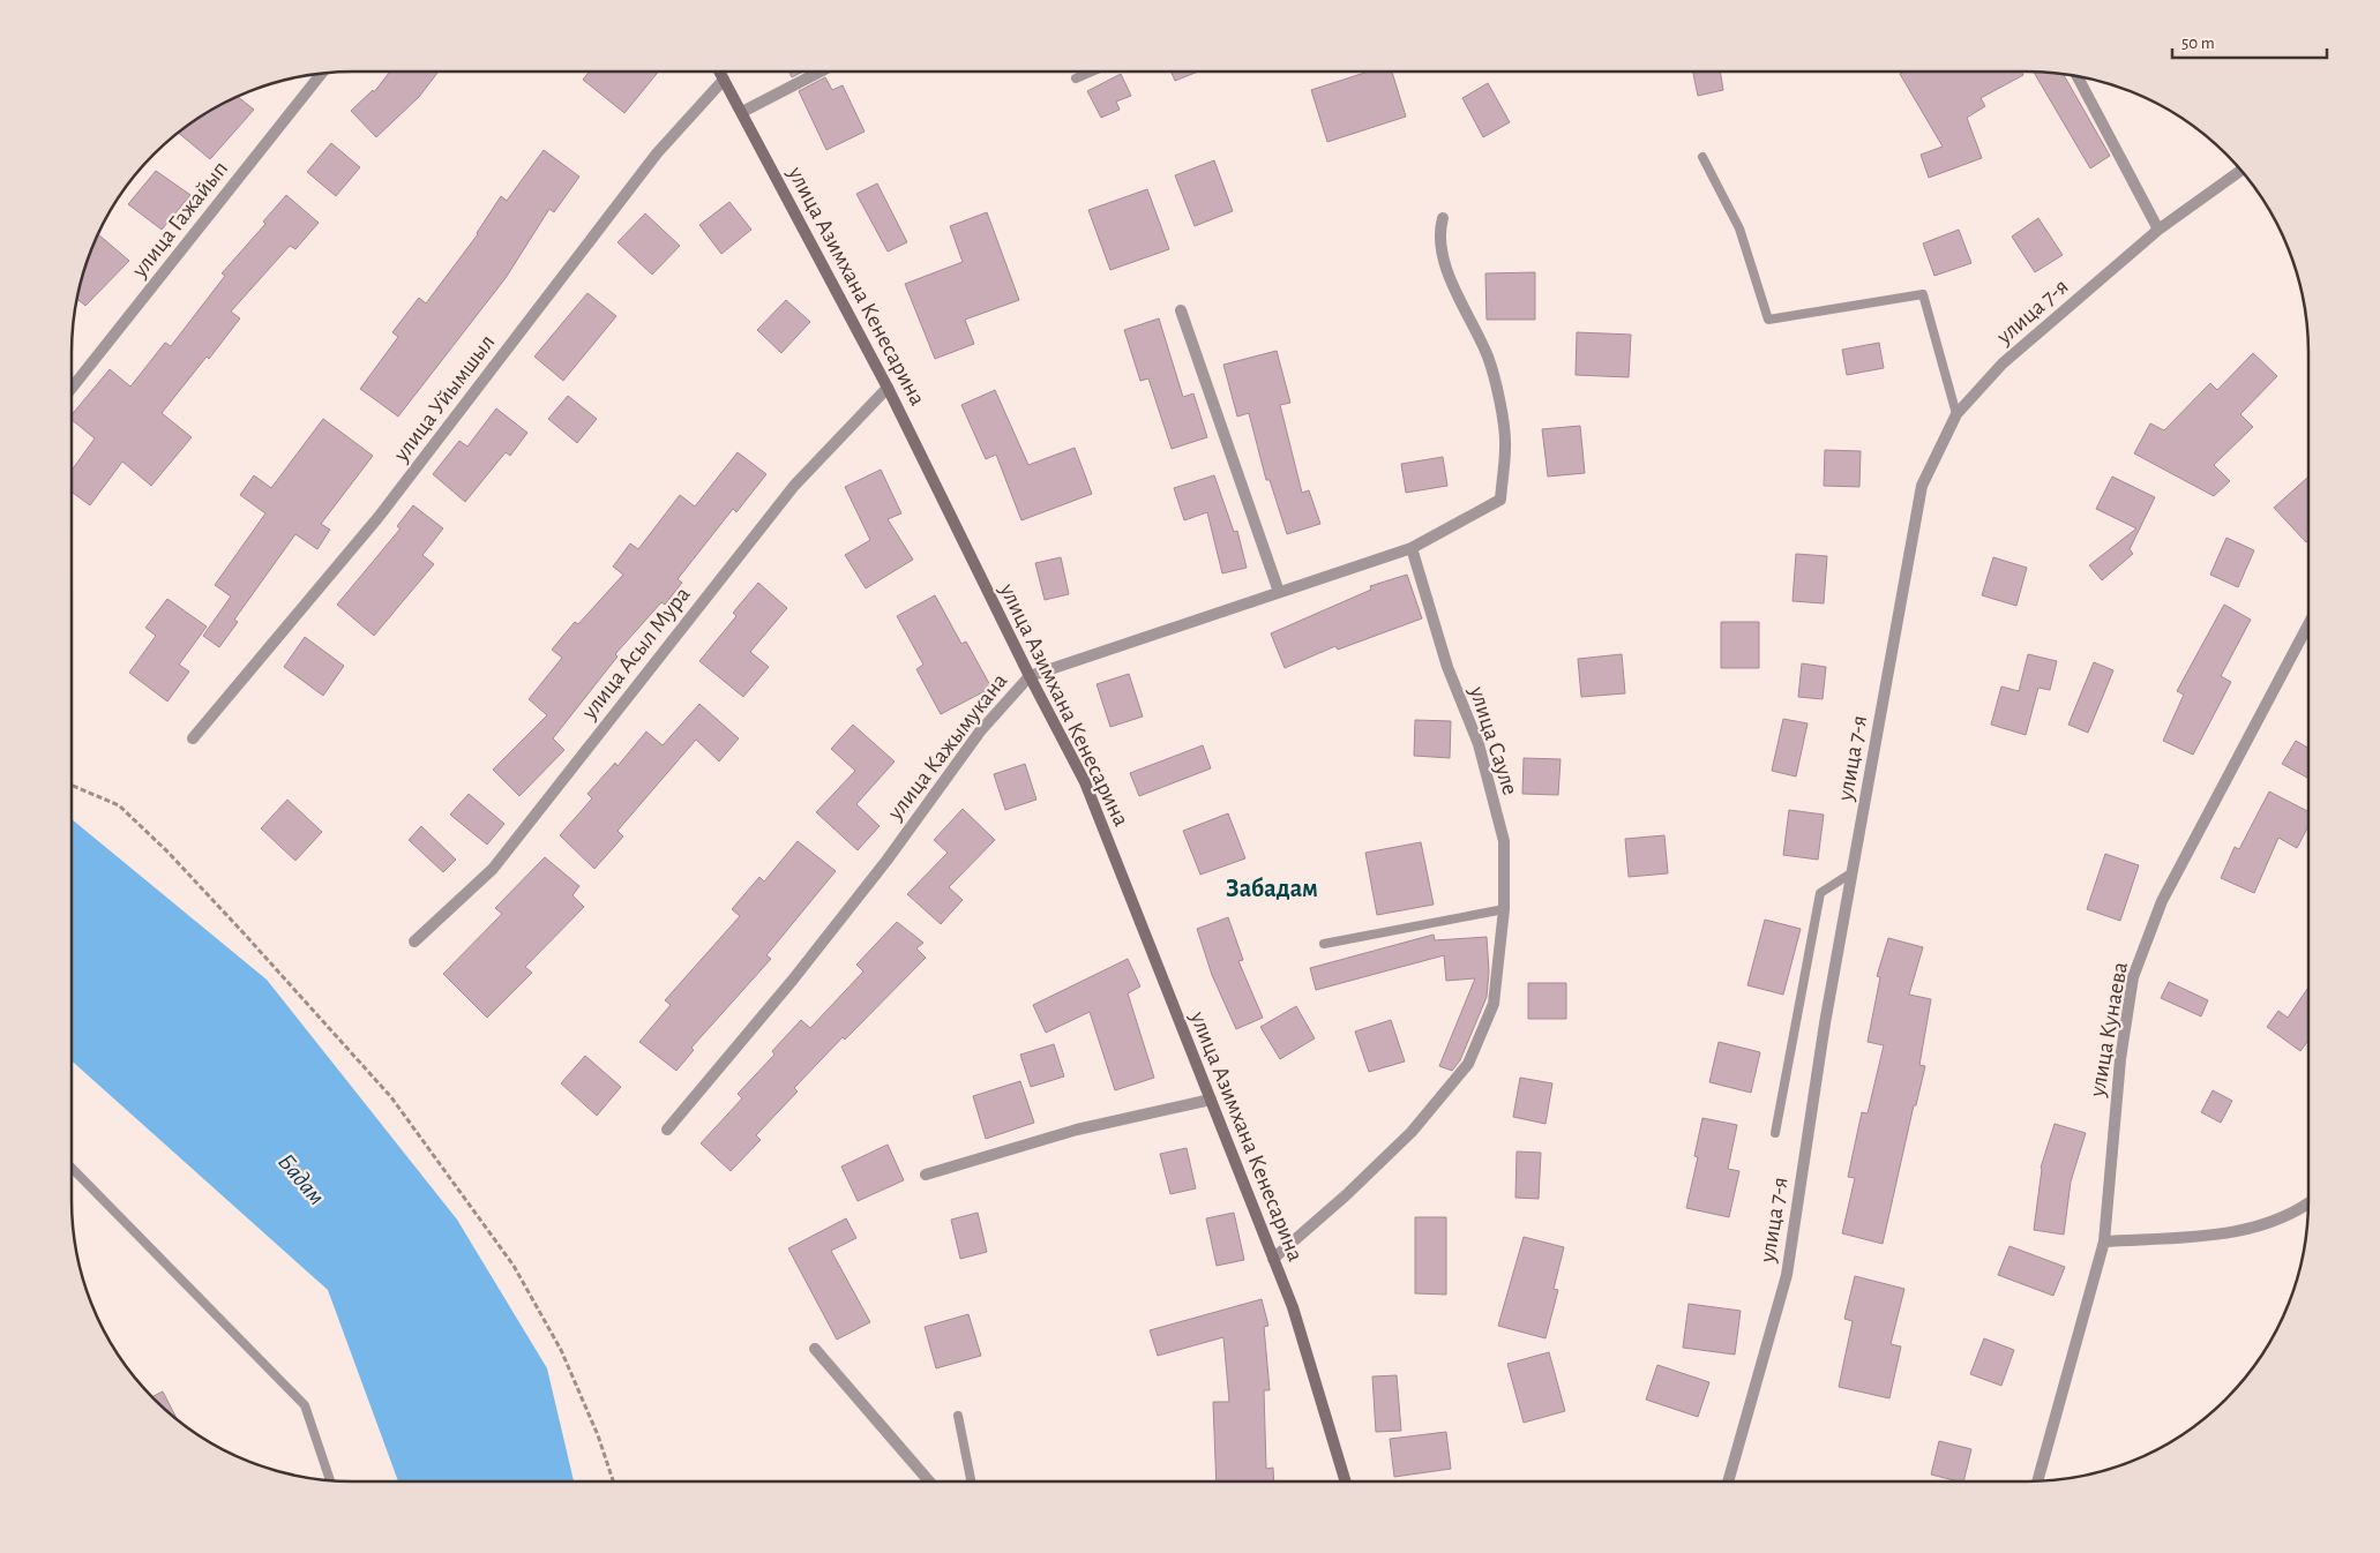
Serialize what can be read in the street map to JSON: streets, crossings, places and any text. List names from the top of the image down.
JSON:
{
  "streets": {
    "street": [
      "улица Гажайып",
      "улица Азимхана Кенесарина",
      "улица 7-я",
      "улица Уйымшыл",
      "улица Асыл Мура",
      "улица Сауле",
      "улица Кажымукана",
      "улица Кунаева"
    ]
  },
  "crossings": [
    ["улица Азимхана Кенесарина", "улица Уйымшыл"],
    ["улица Азимхана Кенесарина", "улица Асыл Мура"],
    ["улица Азимхана Кенесарина", "улица Сауле"],
    ["улица Азимхана Кенесарина", "улица Кажымукана"],
    ["улица Сауле", "улица Кажымукана"]
  ],
  "districts": ["Забадам"],
  "water": ["Бадам"],
  "scale_bar": "50 m"
}
